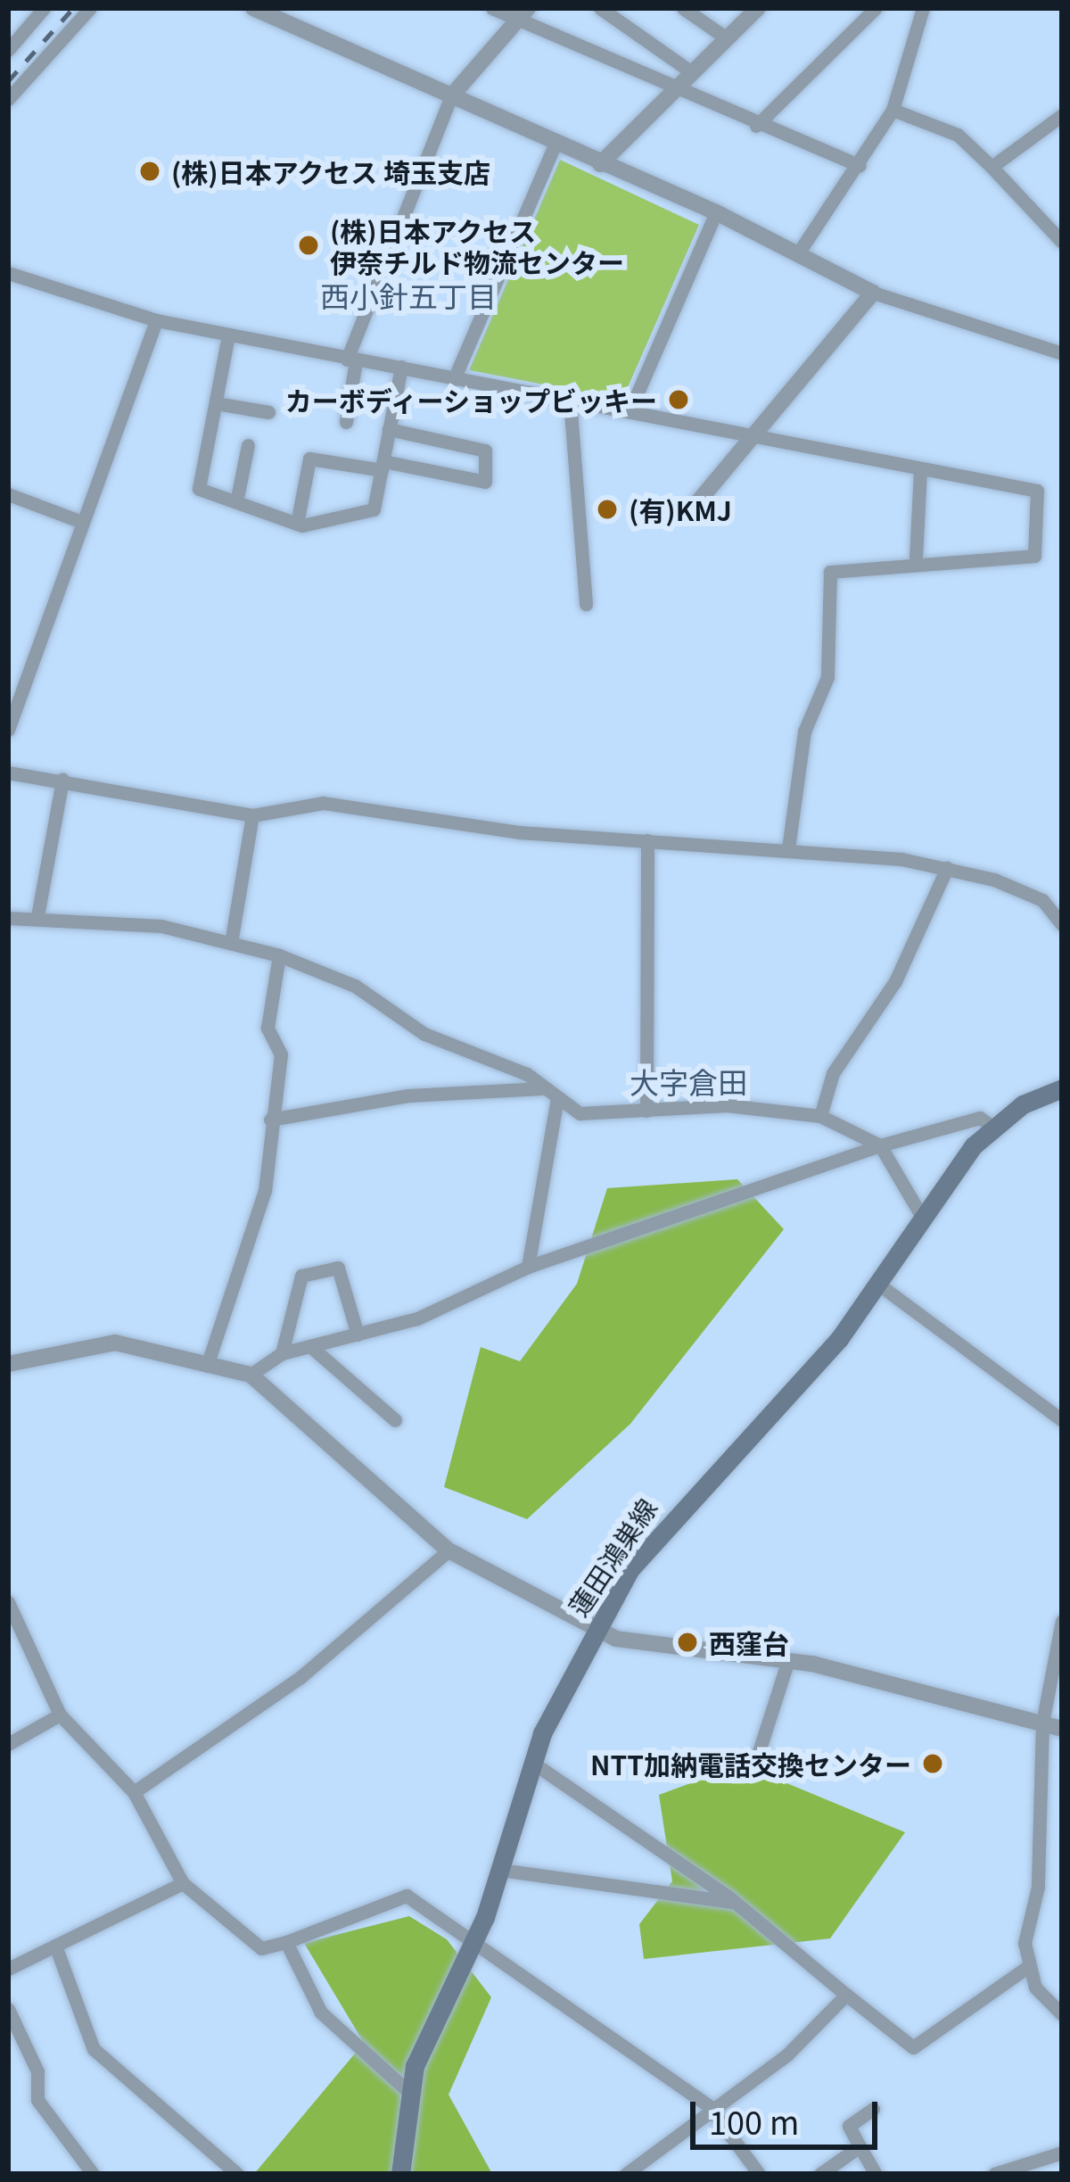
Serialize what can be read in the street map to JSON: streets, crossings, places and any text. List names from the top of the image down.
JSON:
{
  "streets": {
    "main road": ["蓮田鴻巣線"]
  },
  "districts": ["西小針五丁目", "大字倉田"],
  "places": [
    "(株)日本アクセス 埼玉支店",
    "(株)日本アクセス 伊奈チルド物流センター",
    "カーボディーショップビッキー",
    "(有)KMJ",
    "西窪台",
    "NTT加納電話交換センター"
  ],
  "scale_bar": "100 m"
}
